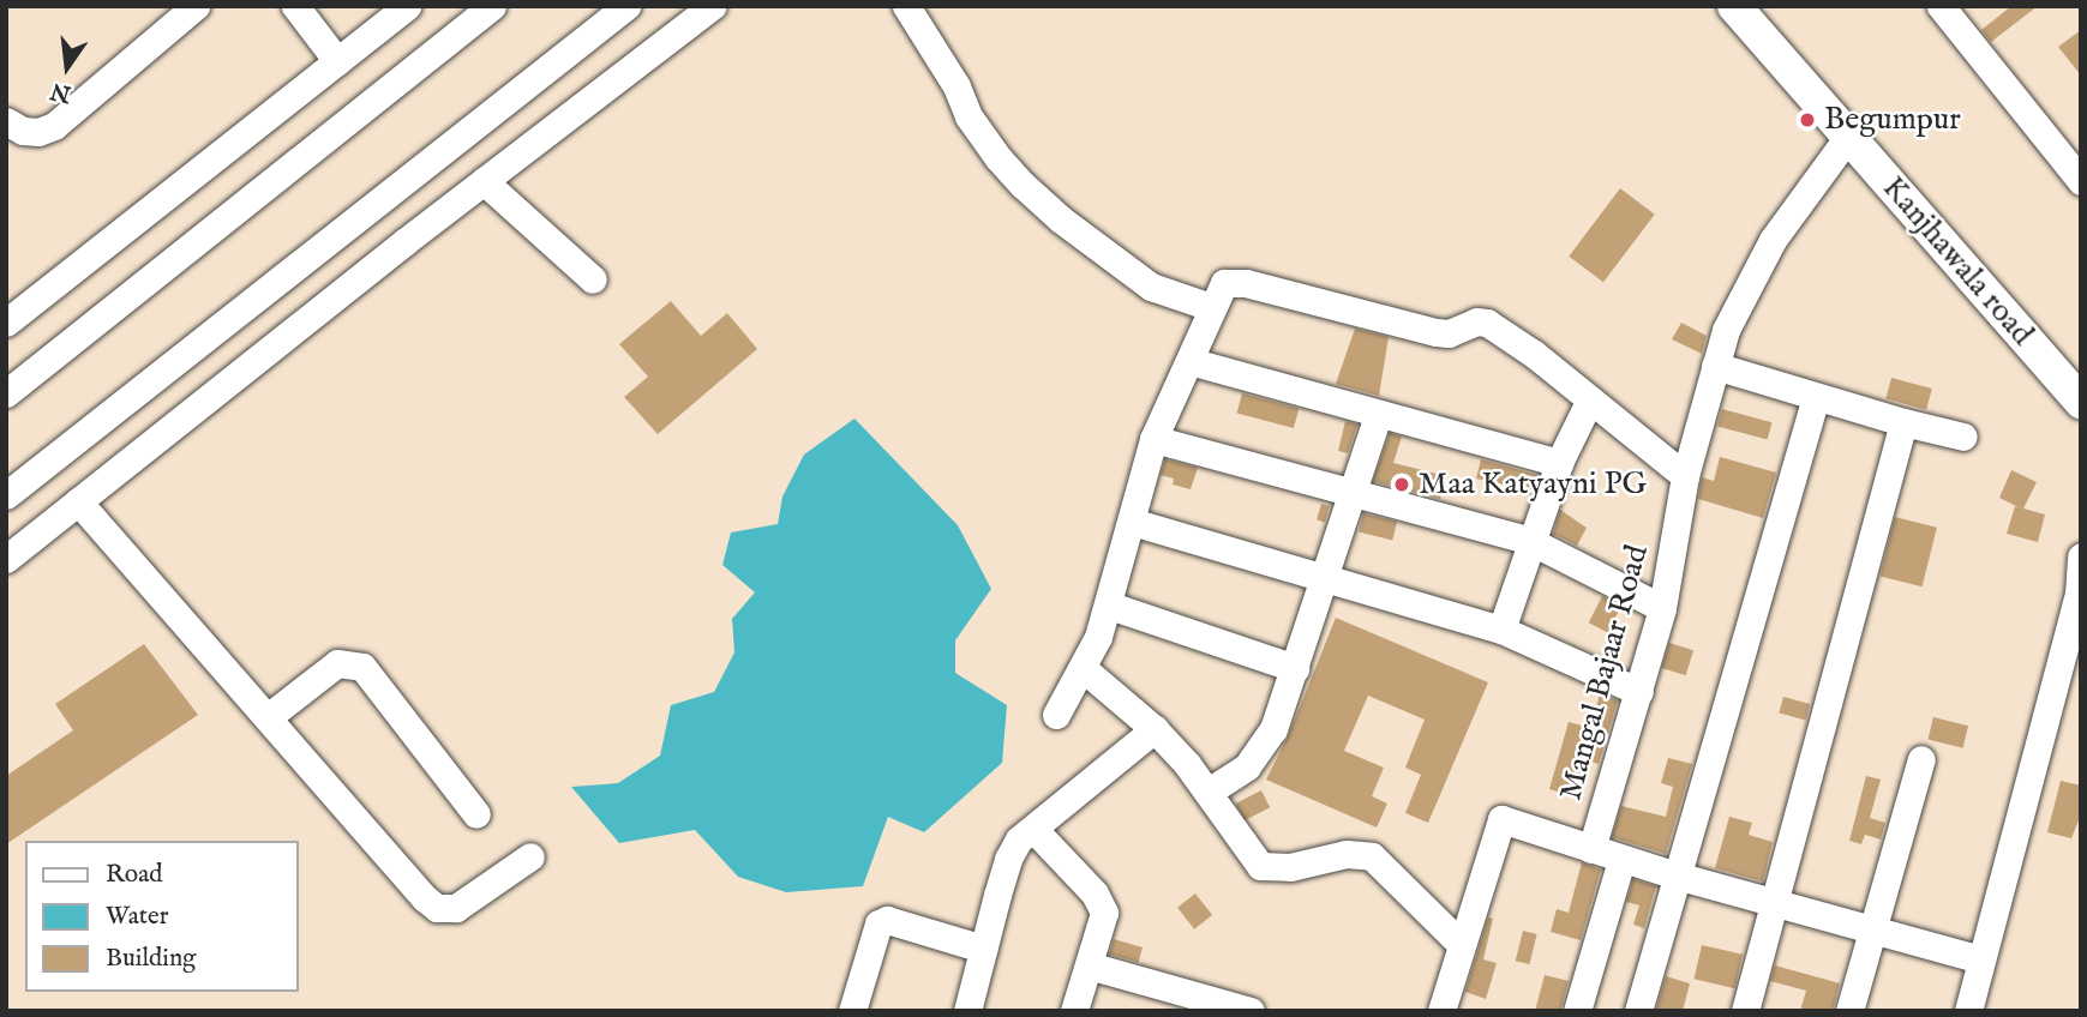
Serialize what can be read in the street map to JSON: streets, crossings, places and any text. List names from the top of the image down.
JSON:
{
  "streets": {
    "main road": ["Kanjhawala road"],
    "street": ["Mangal Bajaar Road"]
  },
  "crossings": [
    ["Kanjhawala road", "Mangal Bajaar Road"]
  ],
  "places": ["Begumpur", "Maa Katyayni PG"],
  "legend": ["Road", "Water", "Building"],
  "north": "bottom"
}
